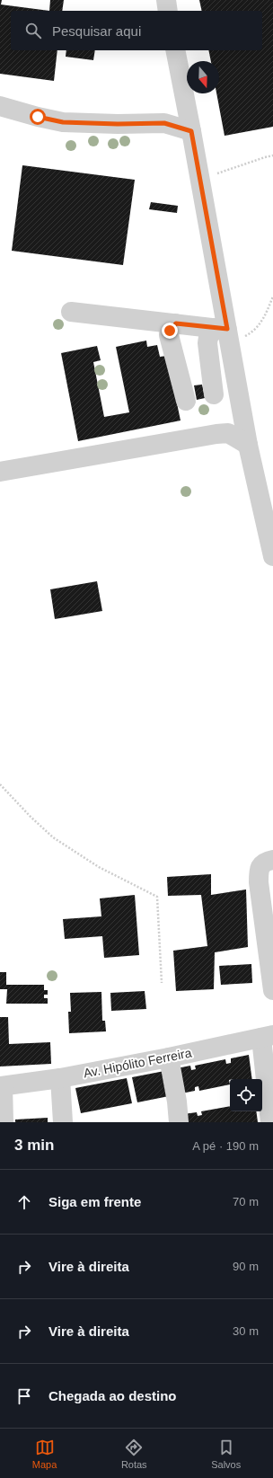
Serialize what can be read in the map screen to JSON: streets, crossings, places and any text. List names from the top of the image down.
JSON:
{
  "streets": {
    "street": ["Av. Hipólito Ferreira"]
  },
  "north": "bottom",
  "page": {
    "search": "Pesquisar aqui",
    "heading": ["3 min", "A pé · 190 m"],
    "list": [
      ["Siga em frente", "70 m"],
      ["Vire à direita", "90 m"],
      ["Vire à direita", "30 m"],
      "Chegada ao destino"
    ],
    "nav": ["Mapa", "Rotas", "Salvos"]
  }
}
